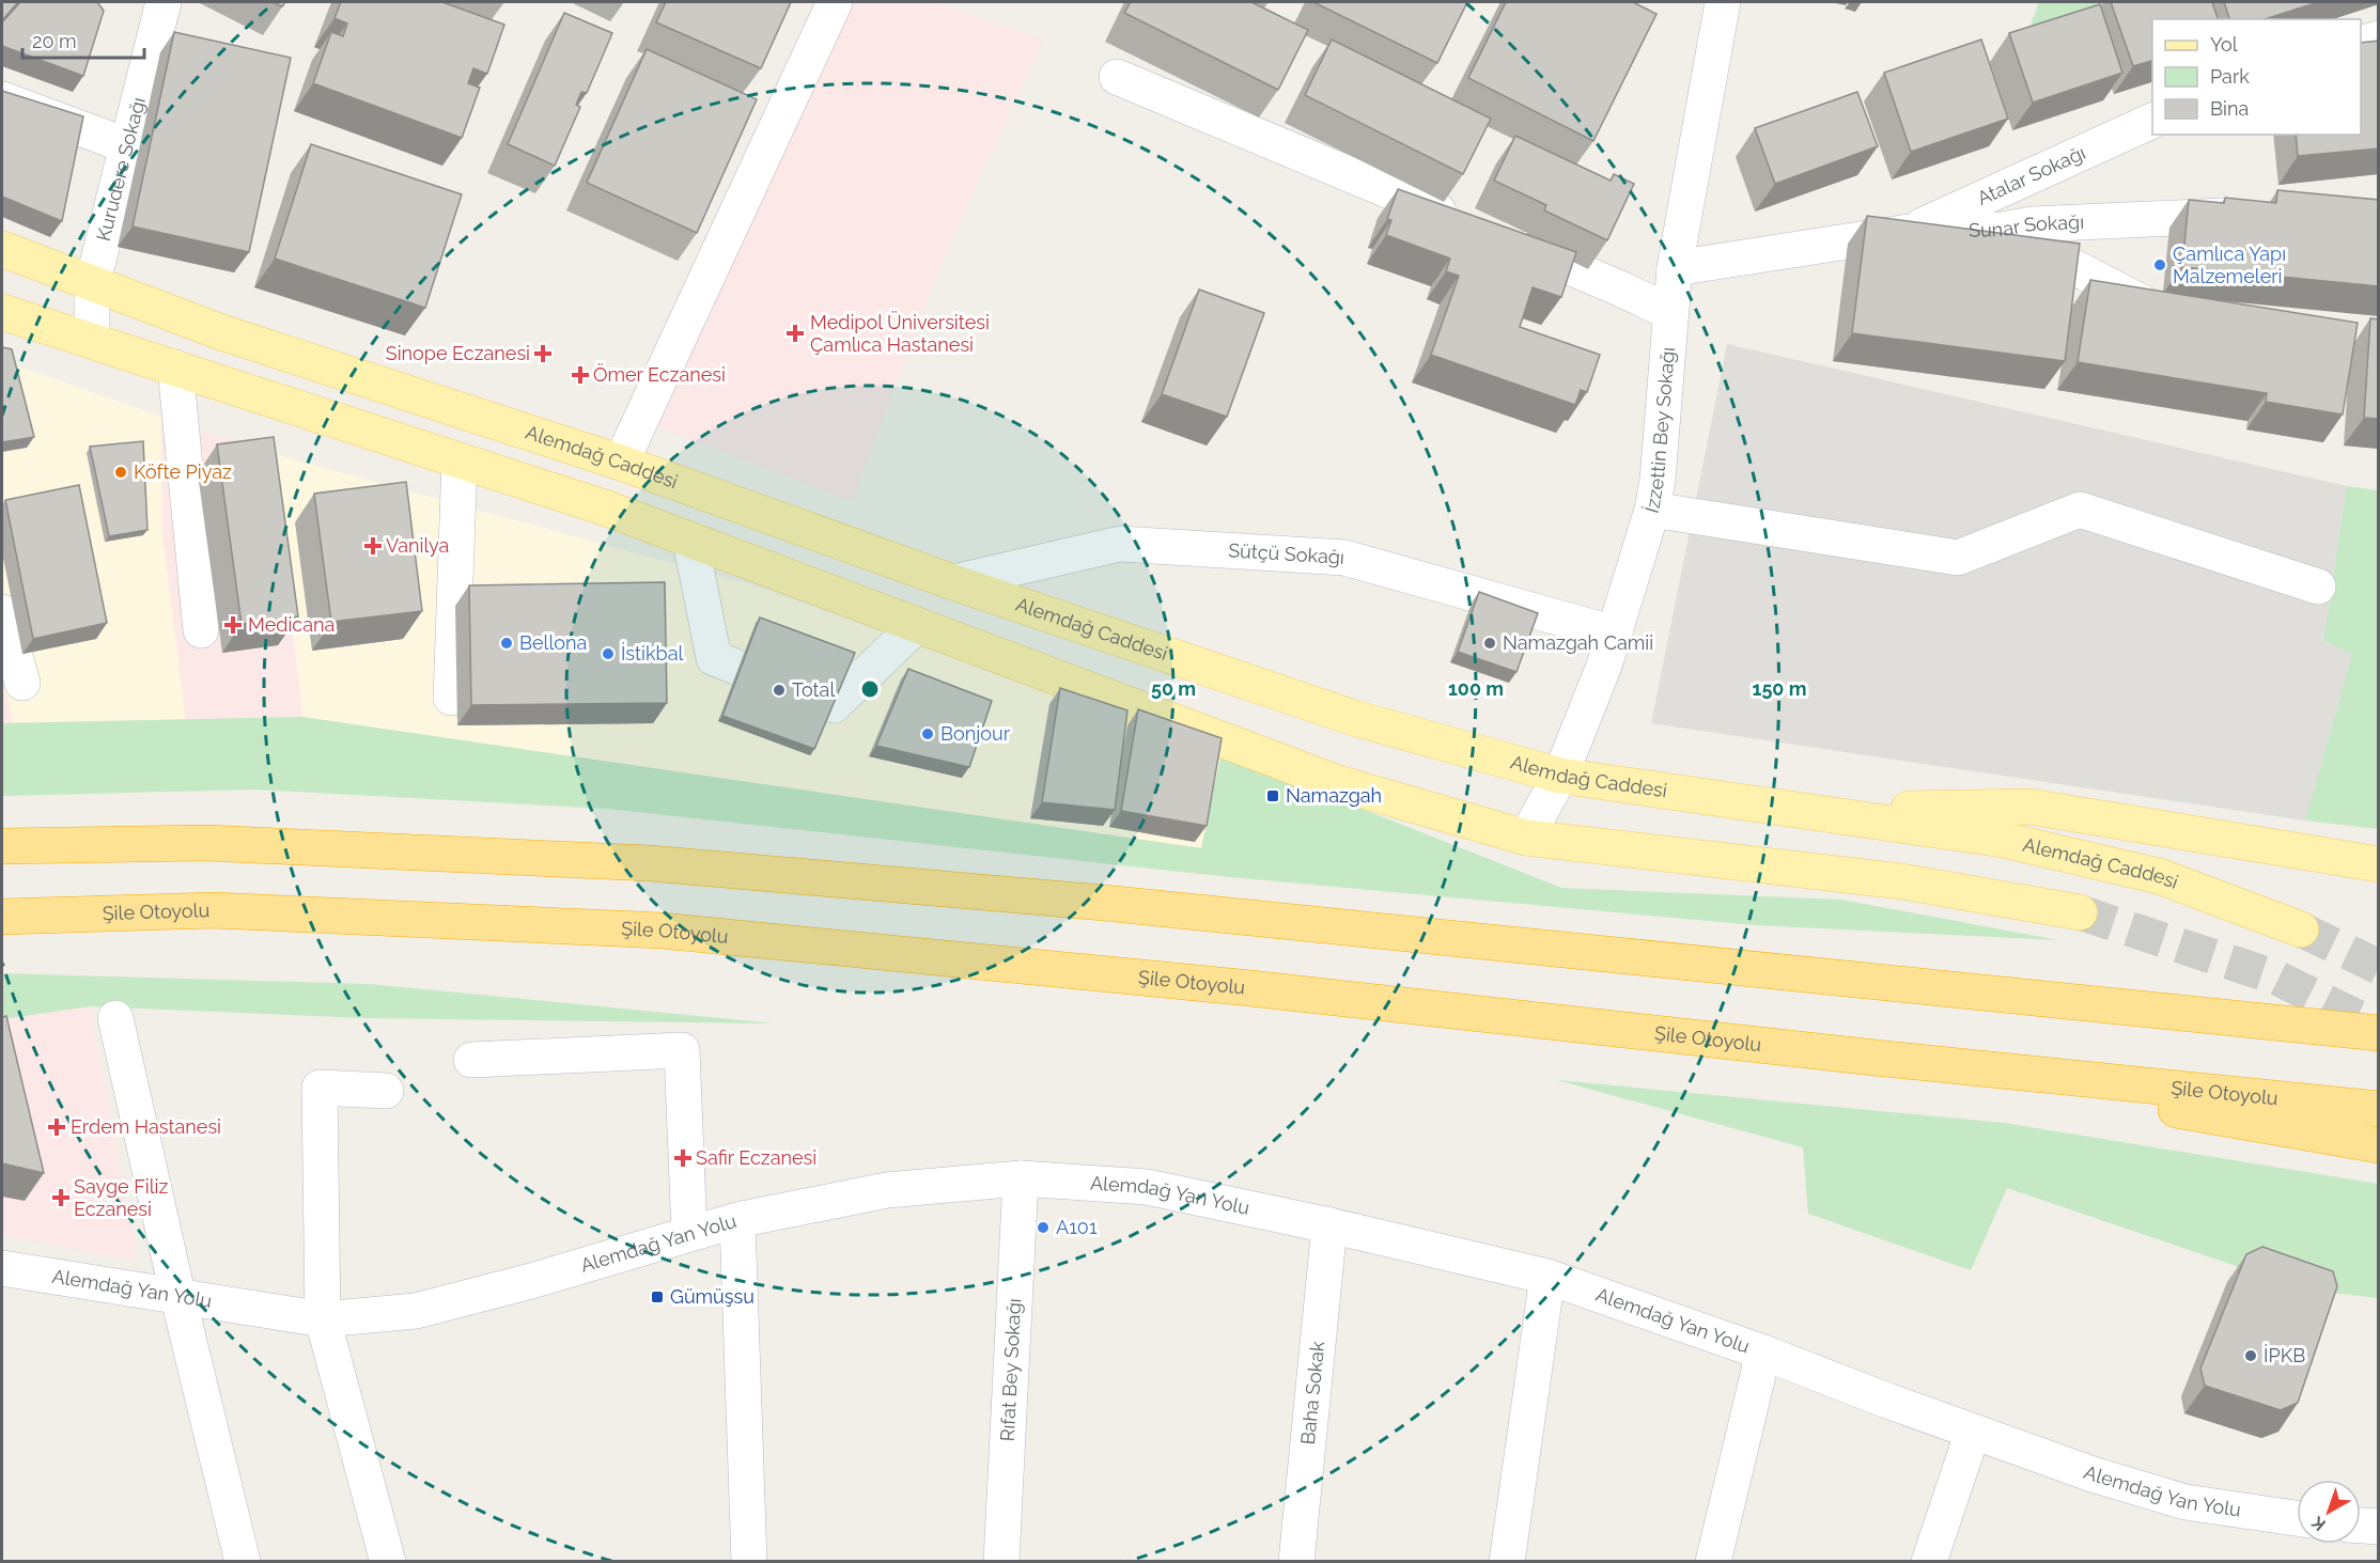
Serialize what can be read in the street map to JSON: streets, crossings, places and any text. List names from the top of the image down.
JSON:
{
  "streets": {
    "highway": ["Şile Otoyolu"],
    "main road": ["Alemdağ Caddesi"],
    "street": [
      "Kurudere Sokağı",
      "Atalar Sokağı",
      "Sunar Sokağı",
      "İzzettin Bey Sokağı",
      "Sütçü Sokağı",
      "Alemdağ Yan Yolu",
      "Rıfat Bey Sokağı",
      "Baha Sokak"
    ]
  },
  "crossings": [
    ["Kurudere Sokağı", "Alemdağ Caddesi"],
    ["Atalar Sokağı", "Sunar Sokağı"],
    ["Sunar Sokağı", "İzzettin Bey Sokağı"],
    ["İzzettin Bey Sokağı", "Alemdağ Caddesi"],
    ["İzzettin Bey Sokağı", "Sütçü Sokağı"],
    ["Alemdağ Caddesi", "Sütçü Sokağı"],
    ["Alemdağ Yan Yolu", "Rıfat Bey Sokağı"],
    ["Alemdağ Yan Yolu", "Baha Sokak"]
  ],
  "places": {
    "other": [
      "Çamlıca Yapı Malzemeleri",
      "Köfte Piyaz",
      "Bellona",
      "Namazgah Camii",
      "İstikbal",
      "Total",
      "Bonjour",
      "A101",
      "İPKB"
    ],
    "health": [
      "Medipol Üniversitesi Çamlıca Hastanesi",
      "Sinope Eczanesi",
      "Ömer Eczanesi",
      "Vanilya",
      "Medicana",
      "Erdem Hastanesi",
      "Safir Eczanesi",
      "Sayge Filiz Eczanesi"
    ],
    "transit": ["Namazgah", "Gümüşsu"]
  },
  "legend": ["Yol", "Park", "Bina"],
  "scale_bar": "20 m",
  "north": "bottom left",
  "rings": ["50 m", "100 m", "150 m"]
}
